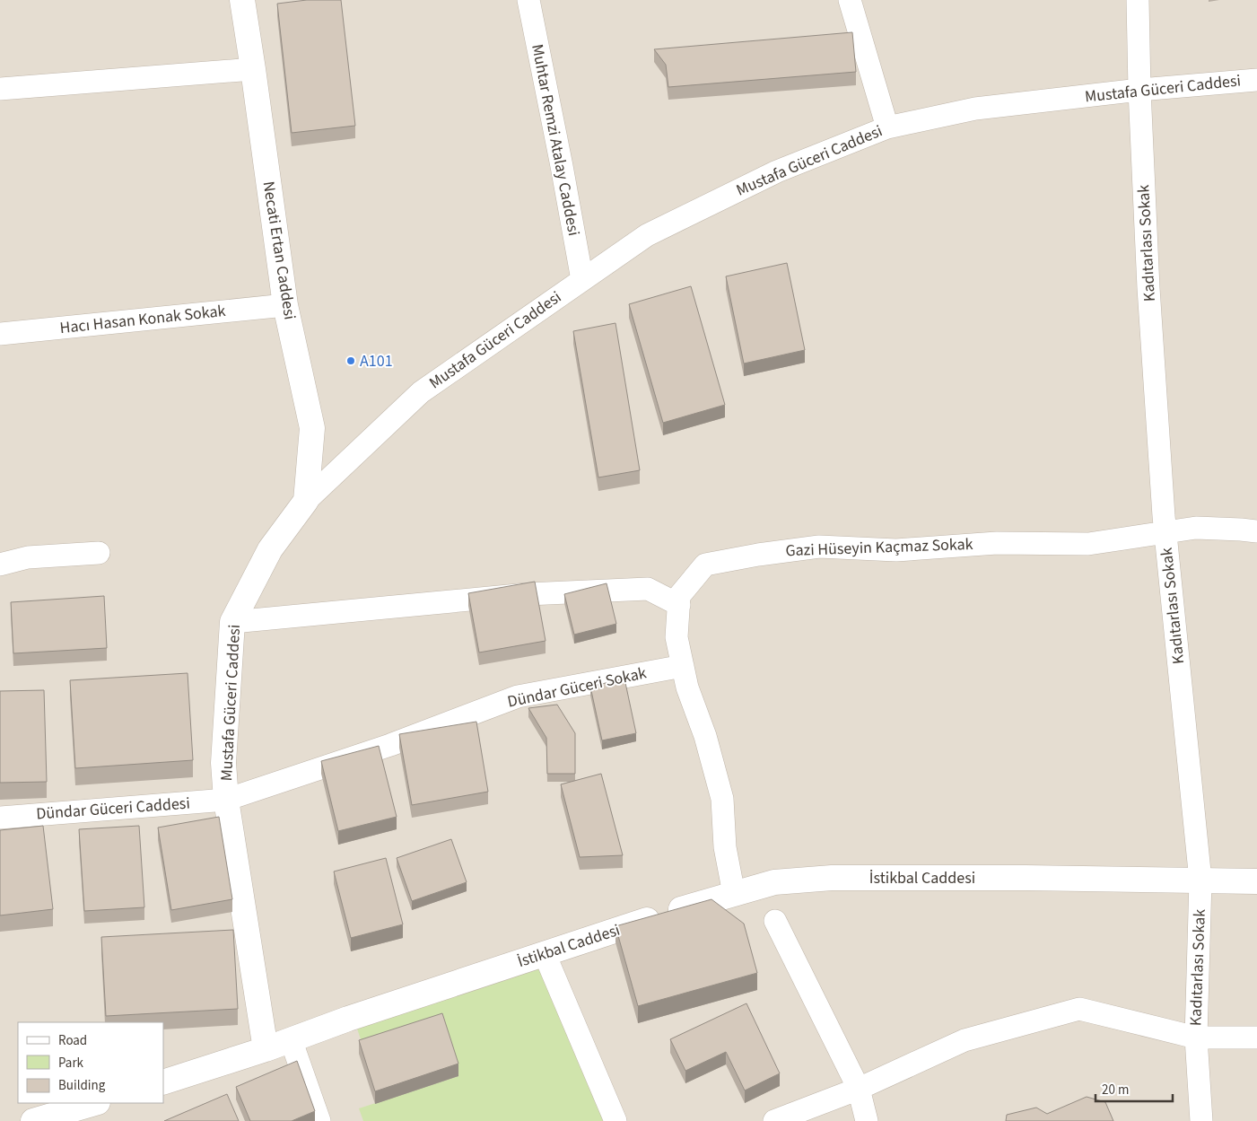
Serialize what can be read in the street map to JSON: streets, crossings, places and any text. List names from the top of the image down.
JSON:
{
  "streets": {
    "street": [
      "Mustafa Güceri Caddesi",
      "Muhtar Remzi Atalay Caddesi",
      "Kadıtarlası Sokak",
      "Necati Ertan Caddesi",
      "Hacı Hasan Konak Sokak",
      "Gazi Hüseyin Kaçmaz Sokak",
      "Dündar Güceri Sokak",
      "Dündar Güceri Caddesi",
      "İstikbal Caddesi"
    ]
  },
  "crossings": [
    ["Mustafa Güceri Caddesi", "Muhtar Remzi Atalay Caddesi"],
    ["Mustafa Güceri Caddesi", "Kadıtarlası Sokak"],
    ["Mustafa Güceri Caddesi", "Necati Ertan Caddesi"],
    ["Mustafa Güceri Caddesi", "Dündar Güceri Sokak"],
    ["Mustafa Güceri Caddesi", "Dündar Güceri Caddesi"],
    ["Mustafa Güceri Caddesi", "İstikbal Caddesi"],
    ["Kadıtarlası Sokak", "Gazi Hüseyin Kaçmaz Sokak"],
    ["Kadıtarlası Sokak", "İstikbal Caddesi"],
    ["Necati Ertan Caddesi", "Hacı Hasan Konak Sokak"],
    ["Gazi Hüseyin Kaçmaz Sokak", "Dündar Güceri Sokak"],
    ["Dündar Güceri Sokak", "Dündar Güceri Caddesi"]
  ],
  "places": ["A101"],
  "legend": ["Road", "Park", "Building"],
  "scale_bar": "20 m"
}
